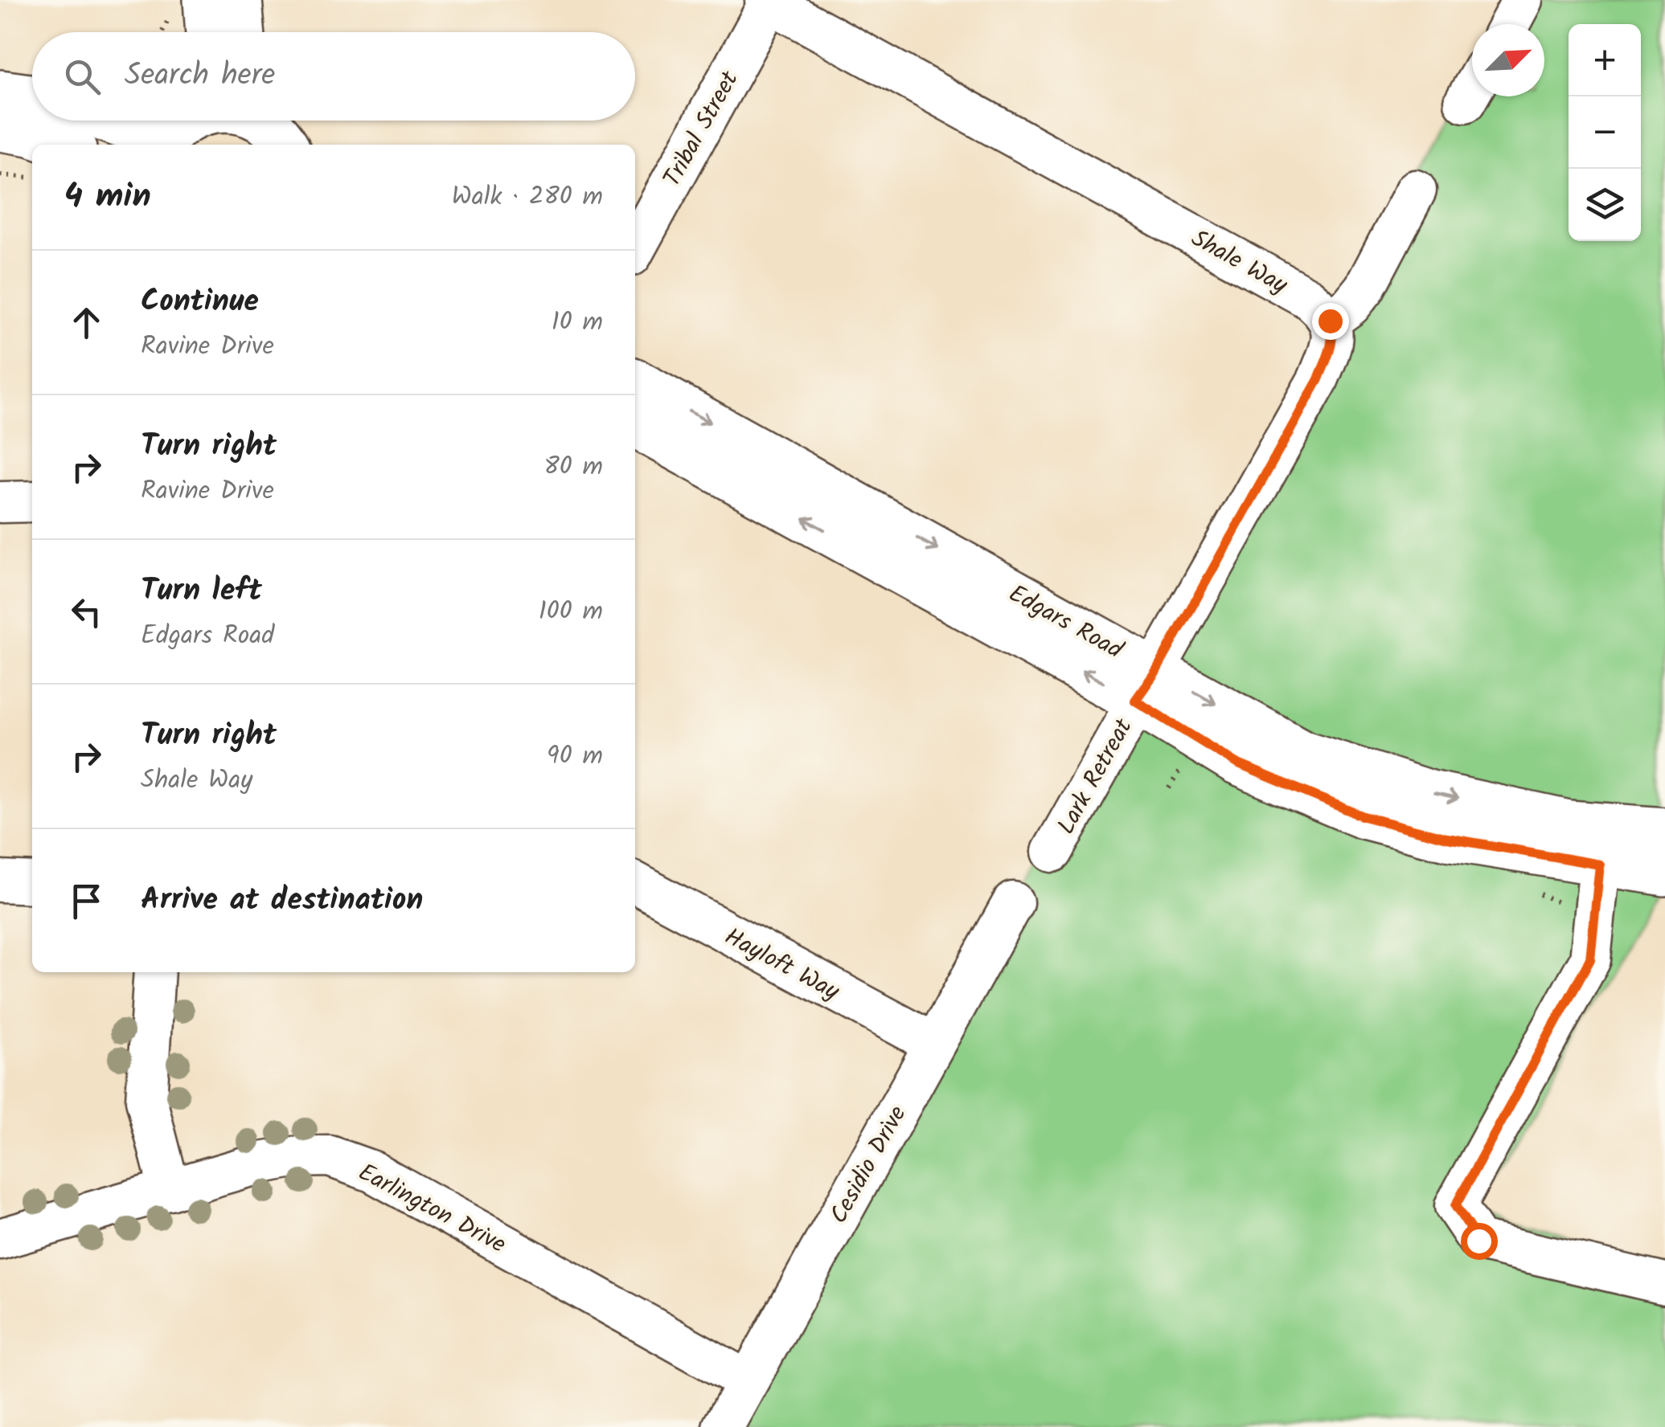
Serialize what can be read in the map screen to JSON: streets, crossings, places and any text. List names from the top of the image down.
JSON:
{
  "streets": {
    "street": [
      "Tribal Street",
      "Shale Way",
      "Edgars Road",
      "Lark Retreat",
      "Hayloft Way",
      "Cesidio Drive",
      "Earlington Drive"
    ]
  },
  "crossings": [
    ["Tribal Street", "Shale Way"],
    ["Edgars Road", "Lark Retreat"],
    ["Hayloft Way", "Cesidio Drive"],
    ["Cesidio Drive", "Earlington Drive"]
  ],
  "north": "top right",
  "page": {
    "map_buttons": ["+", "−"],
    "search": "Search here",
    "heading": ["4 min", "Walk · 280 m"],
    "list": [
      ["Continue", "Ravine Drive", "10 m"],
      ["Turn right", "Ravine Drive", "80 m"],
      ["Turn left", "Edgars Road", "100 m"],
      ["Turn right", "Shale Way", "90 m"],
      "Arrive at destination"
    ]
  }
}
